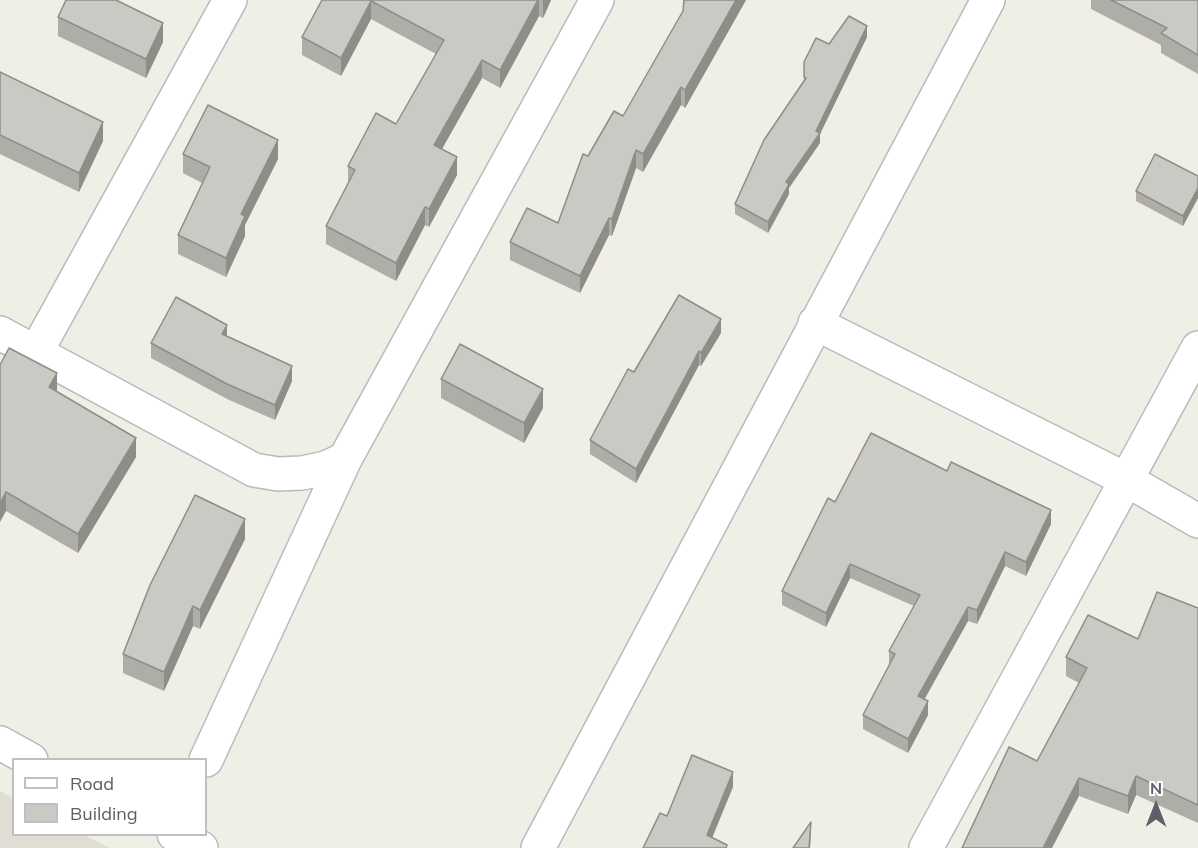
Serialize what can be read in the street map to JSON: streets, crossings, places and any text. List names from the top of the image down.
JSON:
{
  "legend": ["Road", "Building"],
  "north": "top"
}
